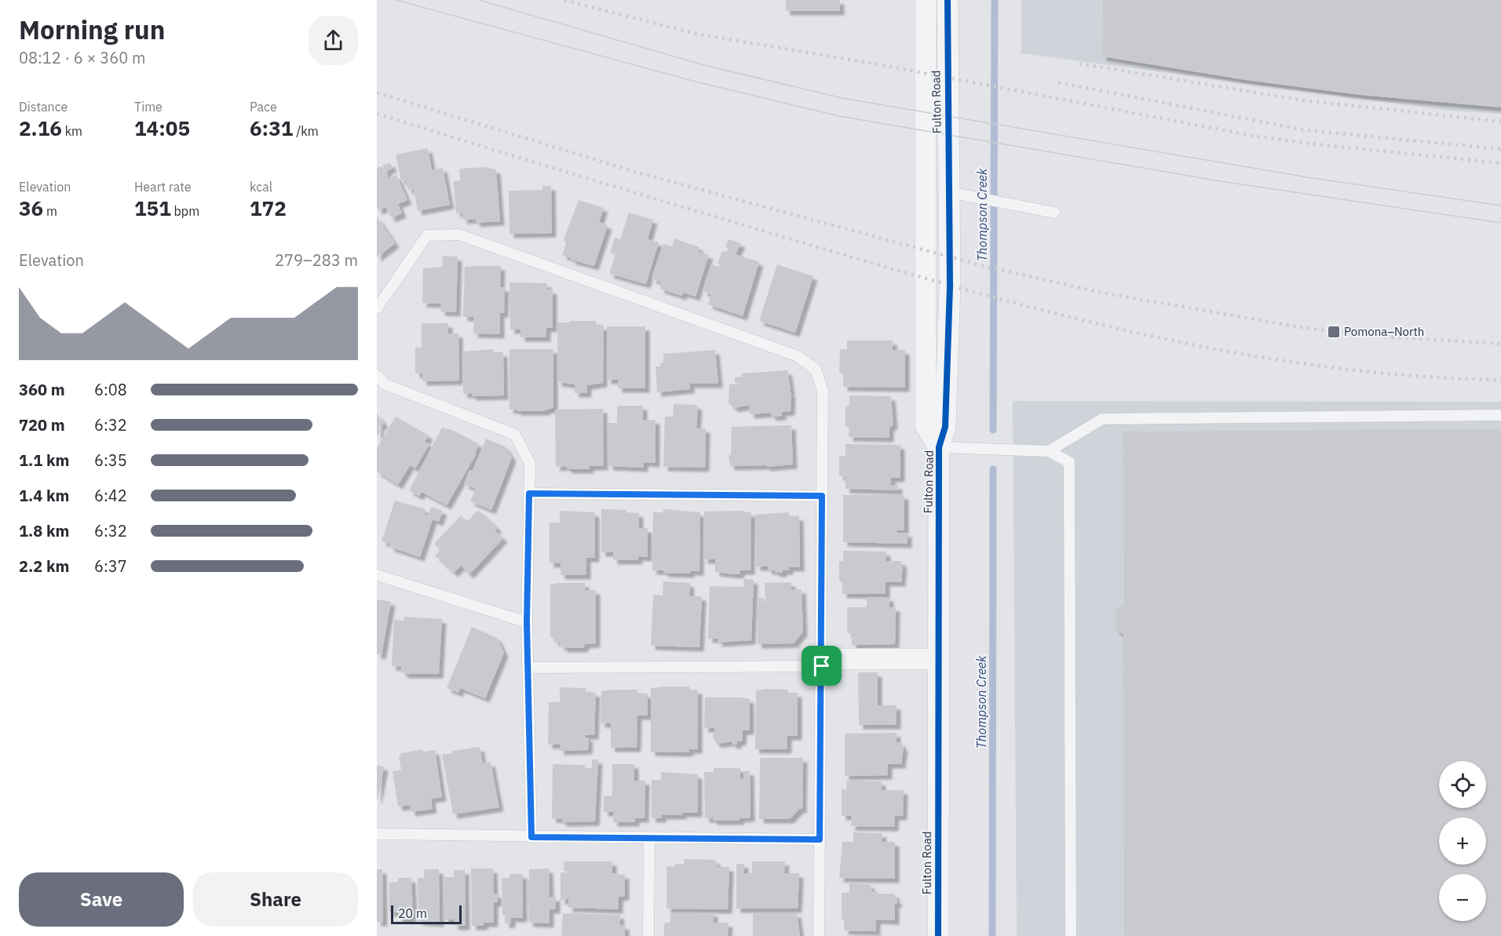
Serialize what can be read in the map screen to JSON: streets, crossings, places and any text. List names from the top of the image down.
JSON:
{
  "streets": {
    "street": ["Fulton Road"]
  },
  "water": ["Thompson Creek"],
  "places": {
    "transit": ["Pomona–North"]
  },
  "scale_bar": "20 m",
  "page": {
    "heading": ["Morning run", "08:12 · 6 × 360 m"],
    "stats": [
      ["Distance", "2.16 km"],
      ["Time", "14:05"],
      ["Pace", "6:31 /km"],
      ["Elevation", "36 m"],
      ["Heart rate", "151 bpm"],
      ["kcal", "172"]
    ],
    "chart": ["Elevation", "279–283 m"],
    "list": [
      {
        "name": "360 m",
        "note": "6:08"
      },
      {
        "name": "720 m",
        "note": "6:32"
      },
      {
        "name": "1.1 km",
        "note": "6:35"
      },
      {
        "name": "1.4 km",
        "note": "6:42"
      },
      {
        "name": "1.8 km",
        "note": "6:32"
      },
      {
        "name": "2.2 km",
        "note": "6:37"
      }
    ],
    "map_buttons": ["+", "−"],
    "buttons": ["Save", "Share"],
    "scale": "20 m"
  }
}
